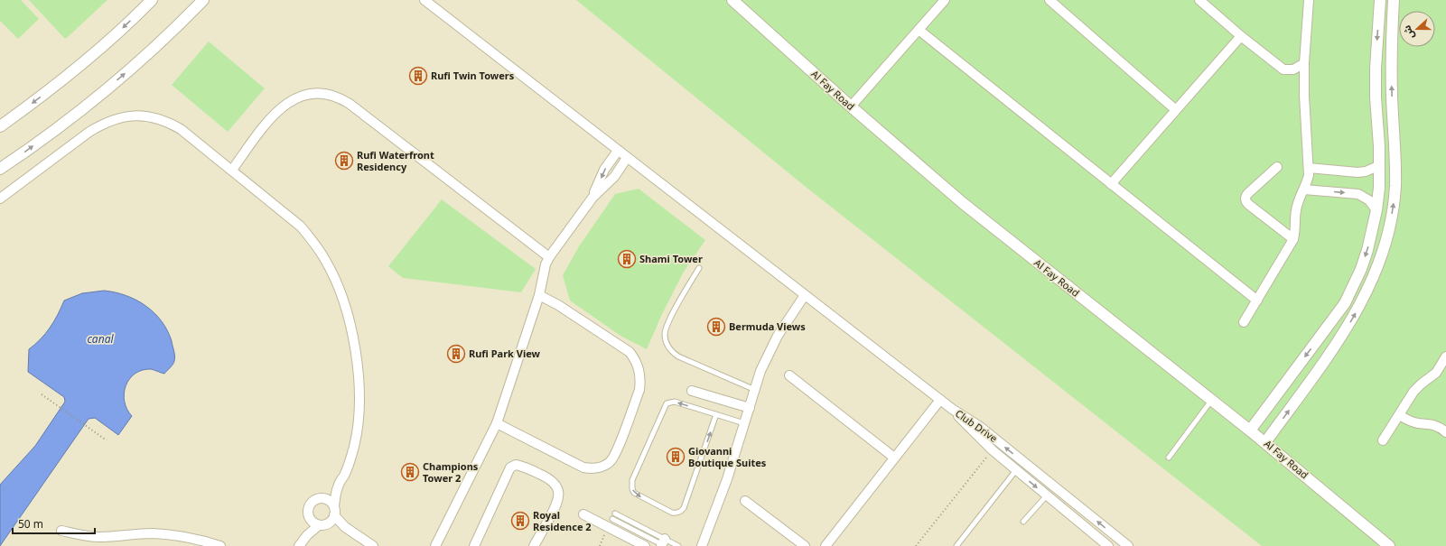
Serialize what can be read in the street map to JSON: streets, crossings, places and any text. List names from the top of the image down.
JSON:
{
  "streets": {
    "street": ["Al Fay Road", "Club Drive"]
  },
  "water": ["canal"],
  "places": {
    "building": [
      "Rufi Twin Towers",
      "Rufi Waterfront Residency",
      "Shami Tower",
      "Bermuda Views",
      "Rufi Park View",
      "Giovanni Boutique Suites",
      "Champions Tower 2",
      "Royal Residence 2"
    ]
  },
  "scale_bar": "50 m",
  "north": "left"
}
